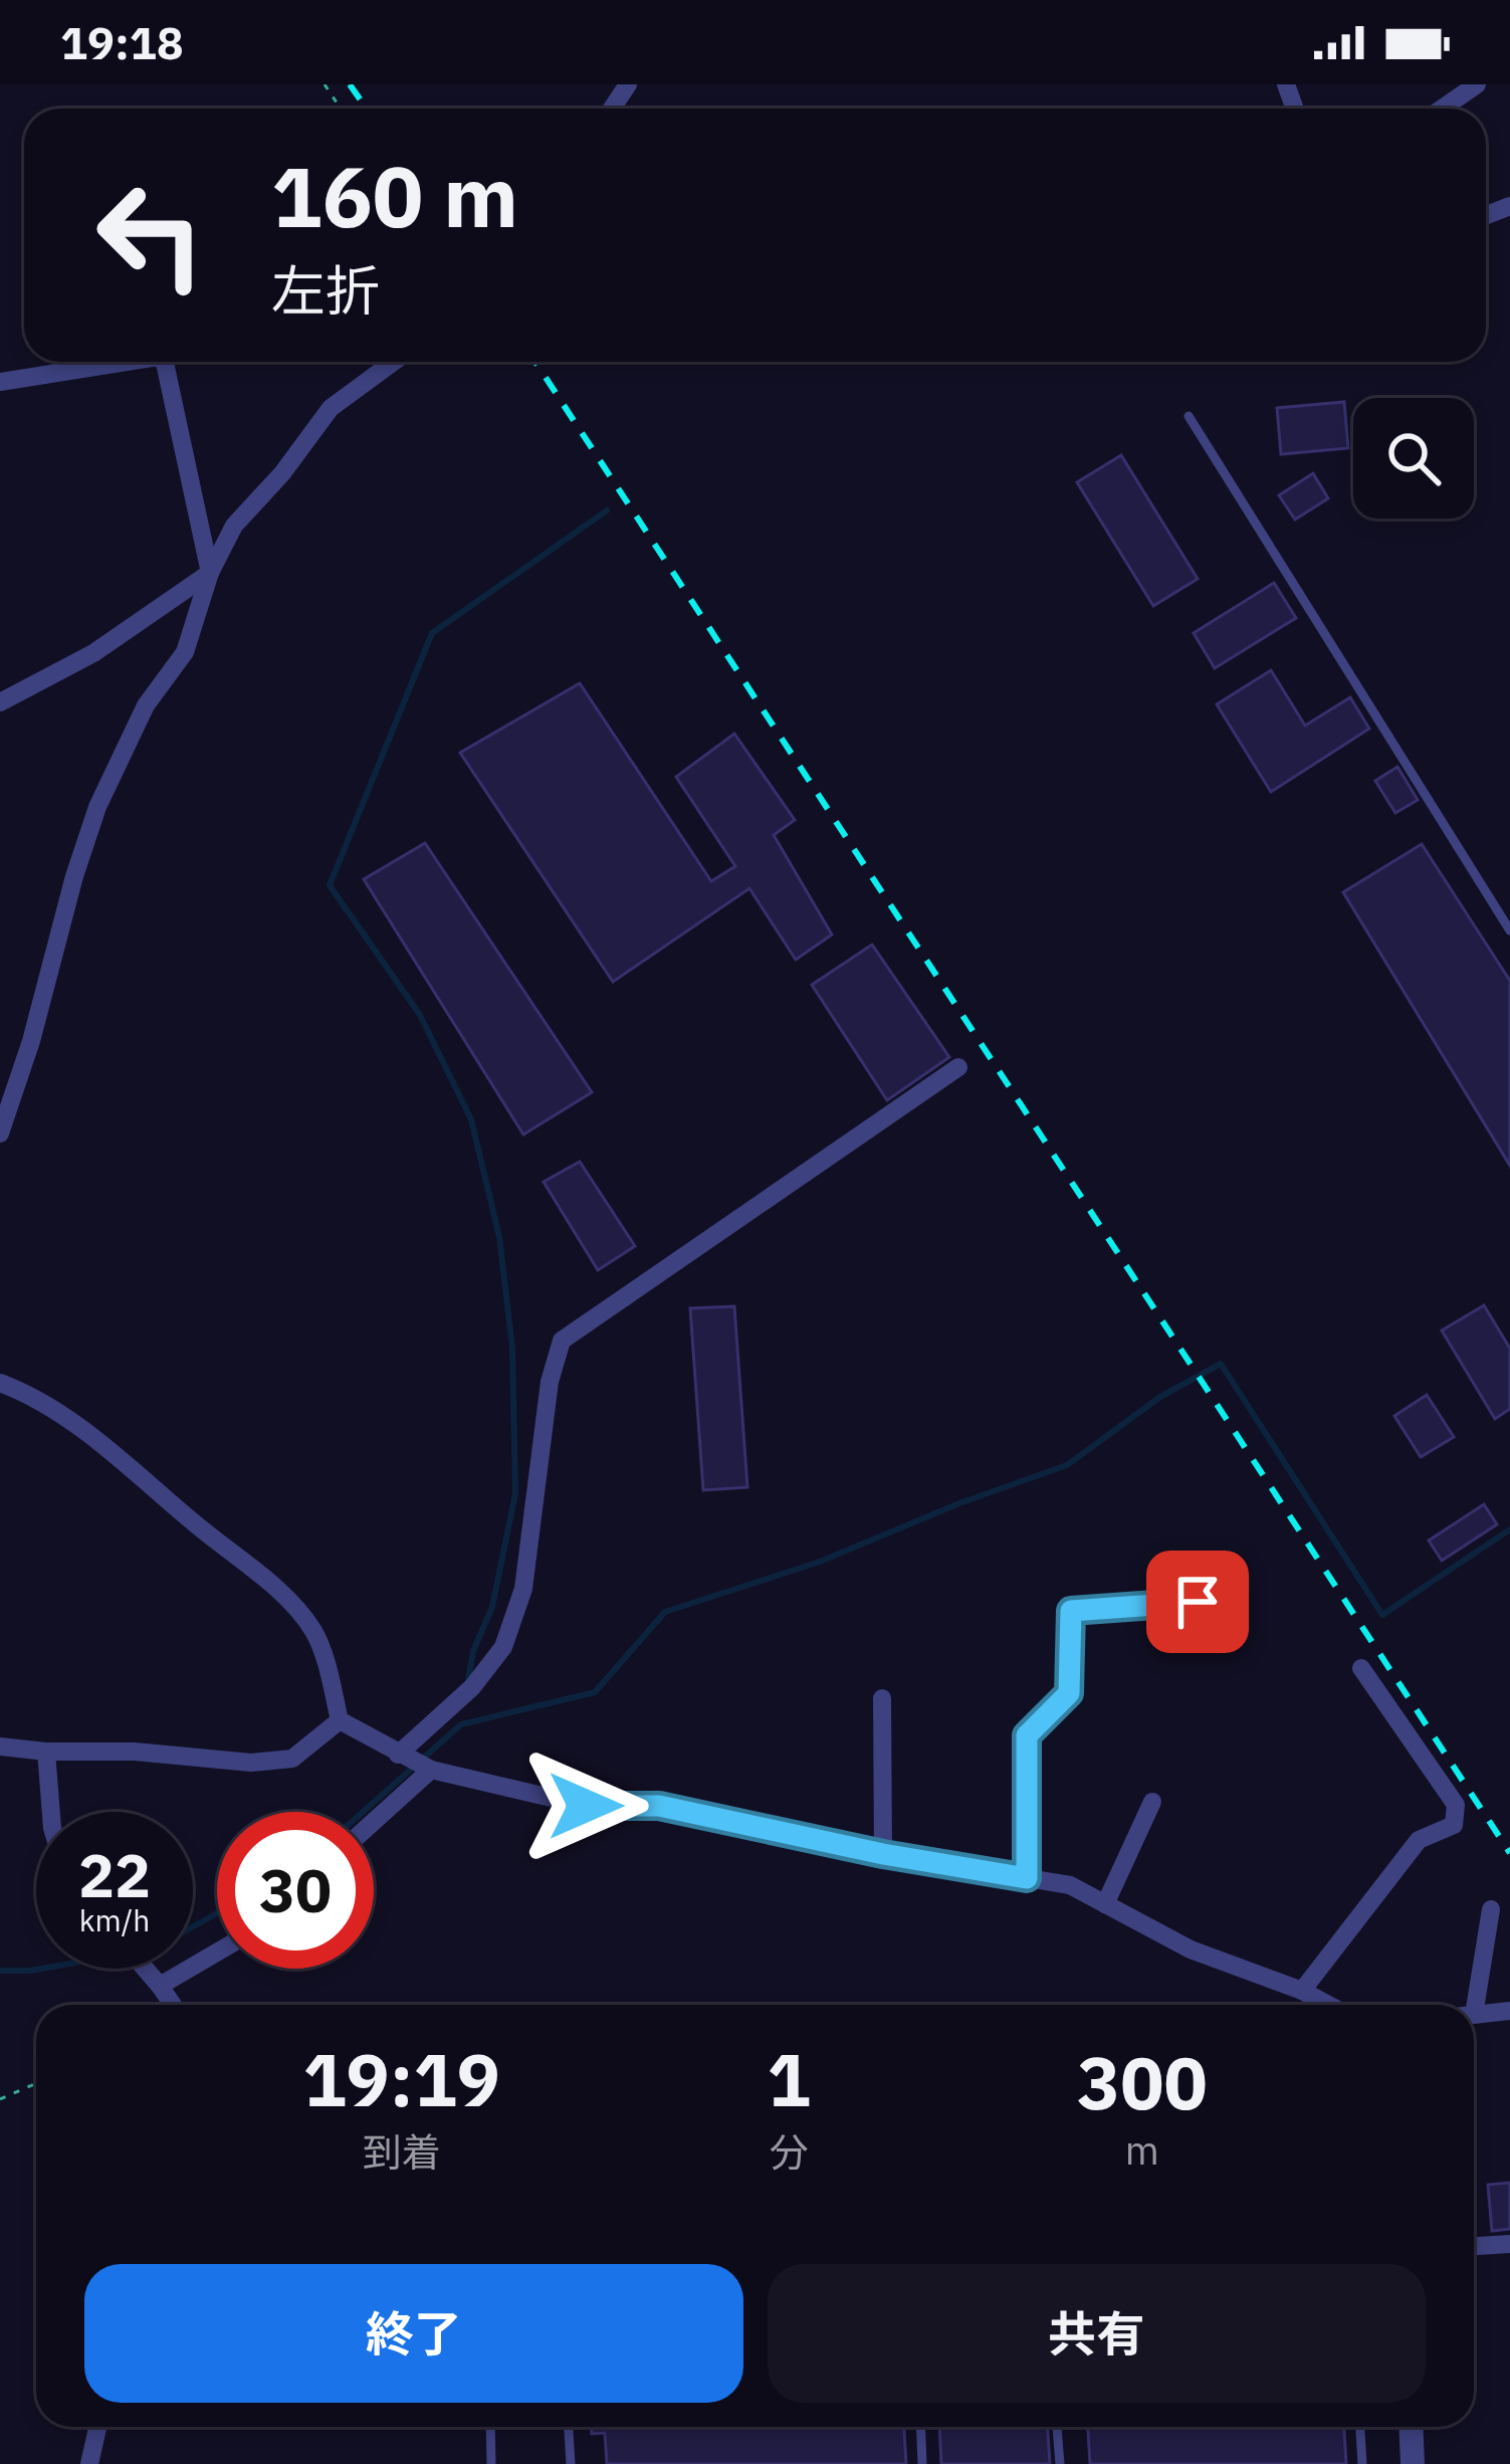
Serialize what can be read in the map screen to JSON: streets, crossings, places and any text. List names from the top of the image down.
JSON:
{
  "page": {
    "status": "19:18",
    "turn": ["160 m", "左折"],
    "speed": "22 km/h",
    "limit": "30",
    "eta": [
      "19:19",
      "到着",
      "1",
      "分",
      "300",
      "m"
    ],
    "buttons": ["終了", "共有"]
  }
}
